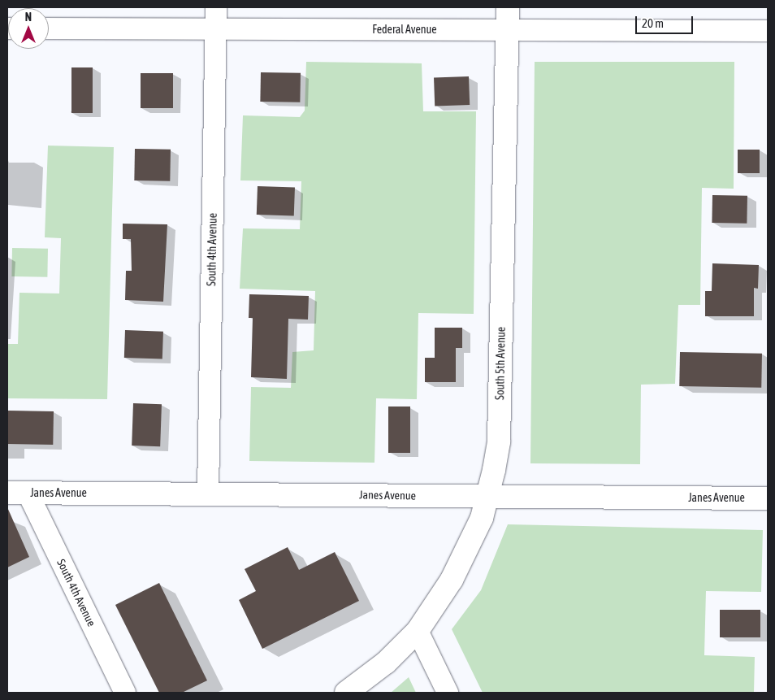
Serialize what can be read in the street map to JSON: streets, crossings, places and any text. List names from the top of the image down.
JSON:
{
  "streets": {
    "street": [
      "Federal Avenue",
      "South 4th Avenue",
      "South 5th Avenue",
      "Janes Avenue"
    ]
  },
  "crossings": [
    ["Federal Avenue", "South 4th Avenue"],
    ["Federal Avenue", "South 5th Avenue"],
    ["South 4th Avenue", "Janes Avenue"],
    ["South 5th Avenue", "Janes Avenue"]
  ],
  "scale_bar": "20 m",
  "north": "top"
}
